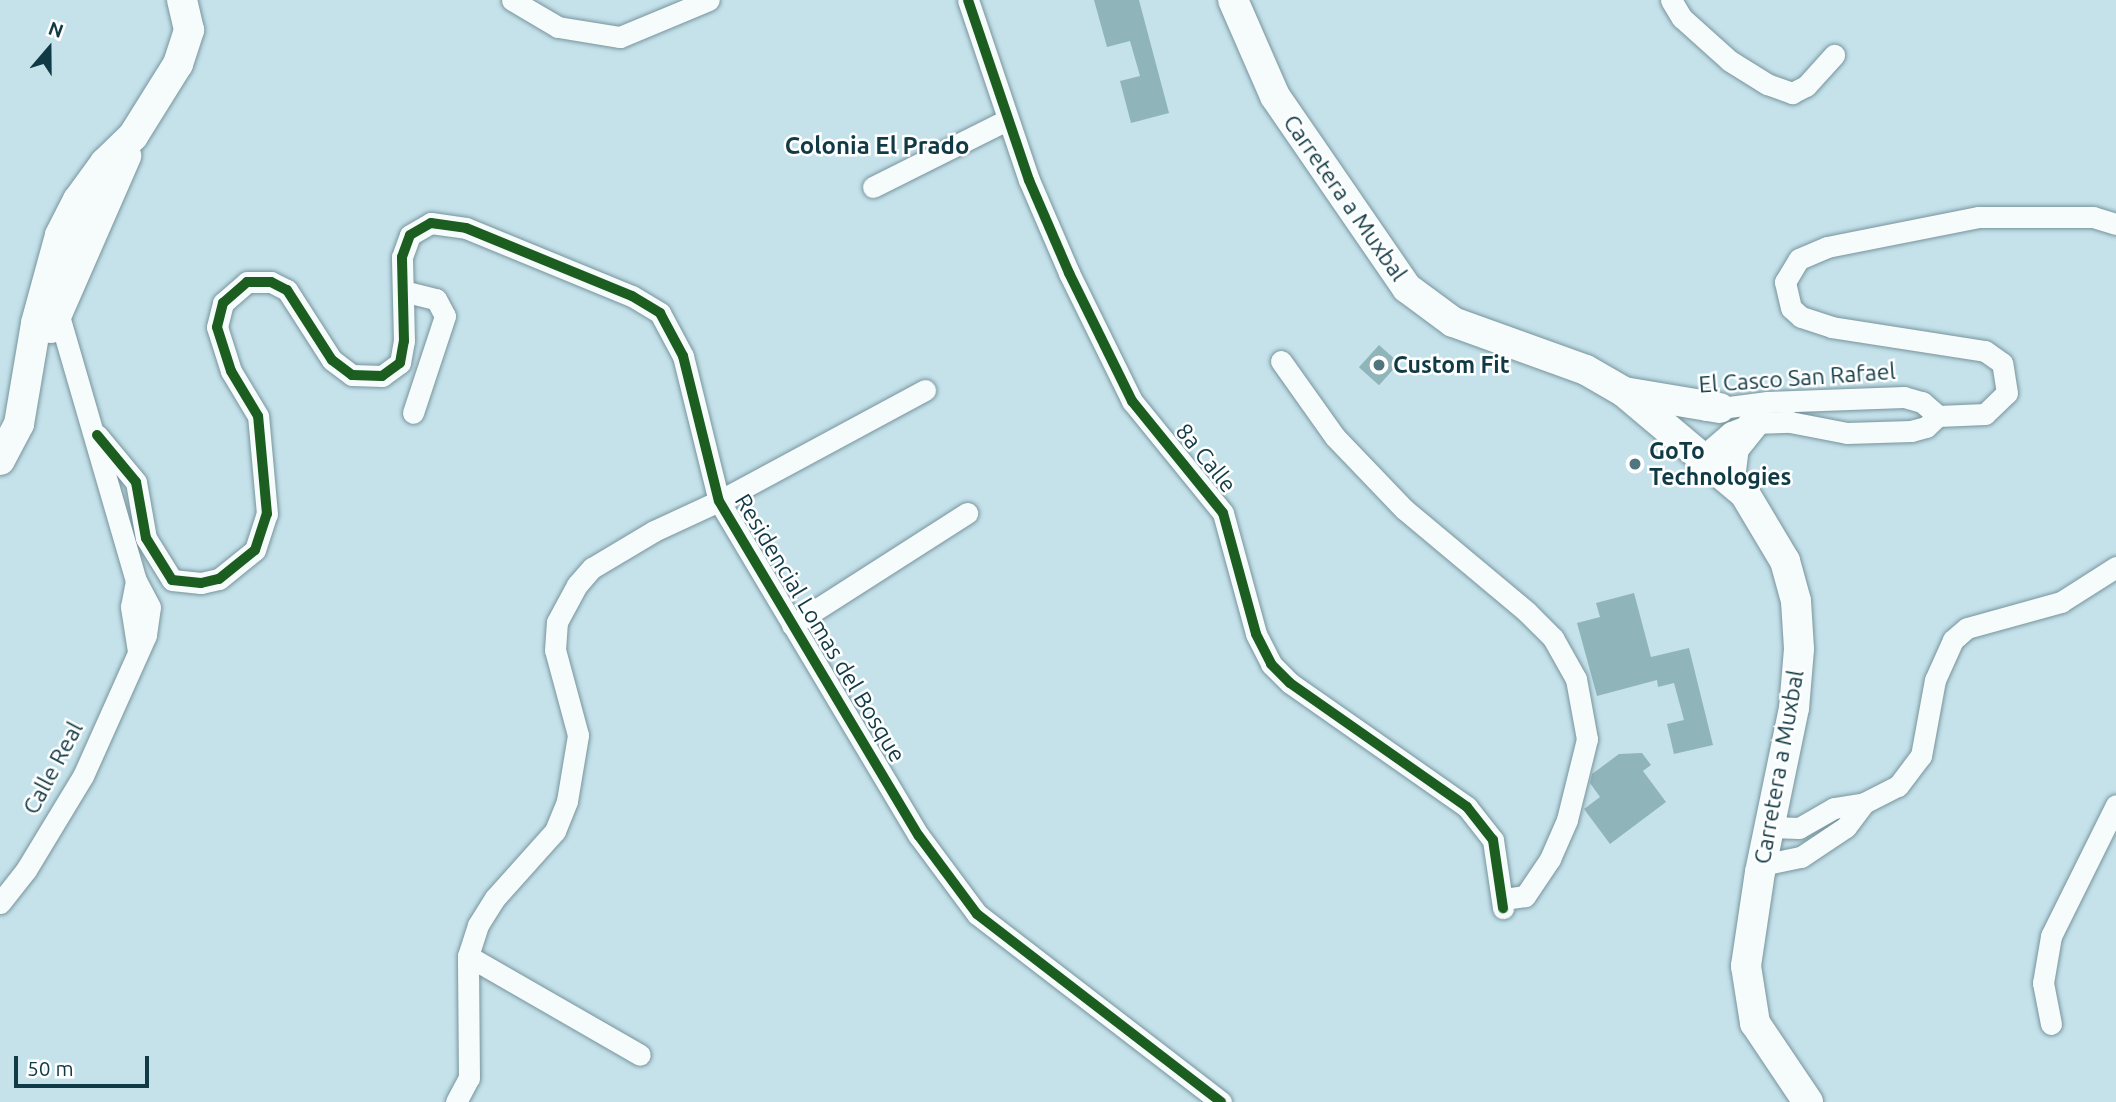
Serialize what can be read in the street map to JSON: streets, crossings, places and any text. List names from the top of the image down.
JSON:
{
  "streets": {
    "main road": ["Carretera a Muxbal"],
    "street": [
      "El Casco San Rafael",
      "8a Calle",
      "Residencial Lomas del Bosque",
      "Calle Real"
    ]
  },
  "crossings": [
    ["Carretera a Muxbal", "El Casco San Rafael"],
    ["Residencial Lomas del Bosque", "Calle Real"]
  ],
  "districts": ["Colonia El Prado"],
  "places": ["Custom Fit", "GoTo Technologies"],
  "scale_bar": "50 m",
  "north": "top"
}
